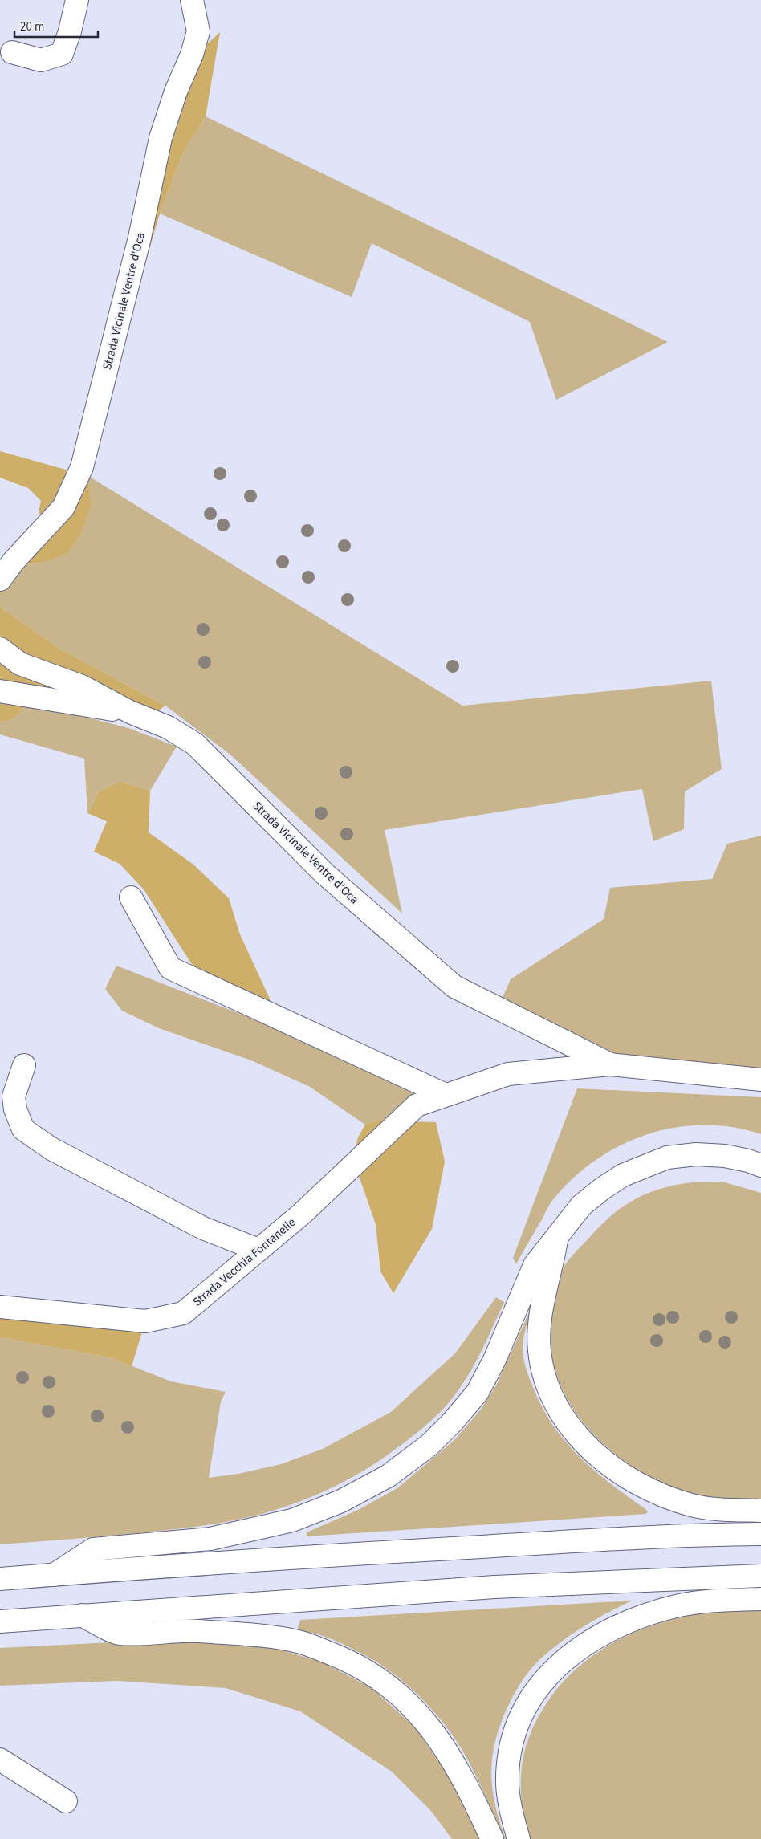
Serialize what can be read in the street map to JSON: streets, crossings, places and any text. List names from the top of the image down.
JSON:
{
  "streets": {
    "main road": ["Strada Vicinale Ventre d'Oca", "Strada Vecchia Fontanelle"]
  },
  "crossings": [
    ["Strada Vicinale Ventre d'Oca", "Strada Vecchia Fontanelle"]
  ],
  "scale_bar": "20 m"
}
